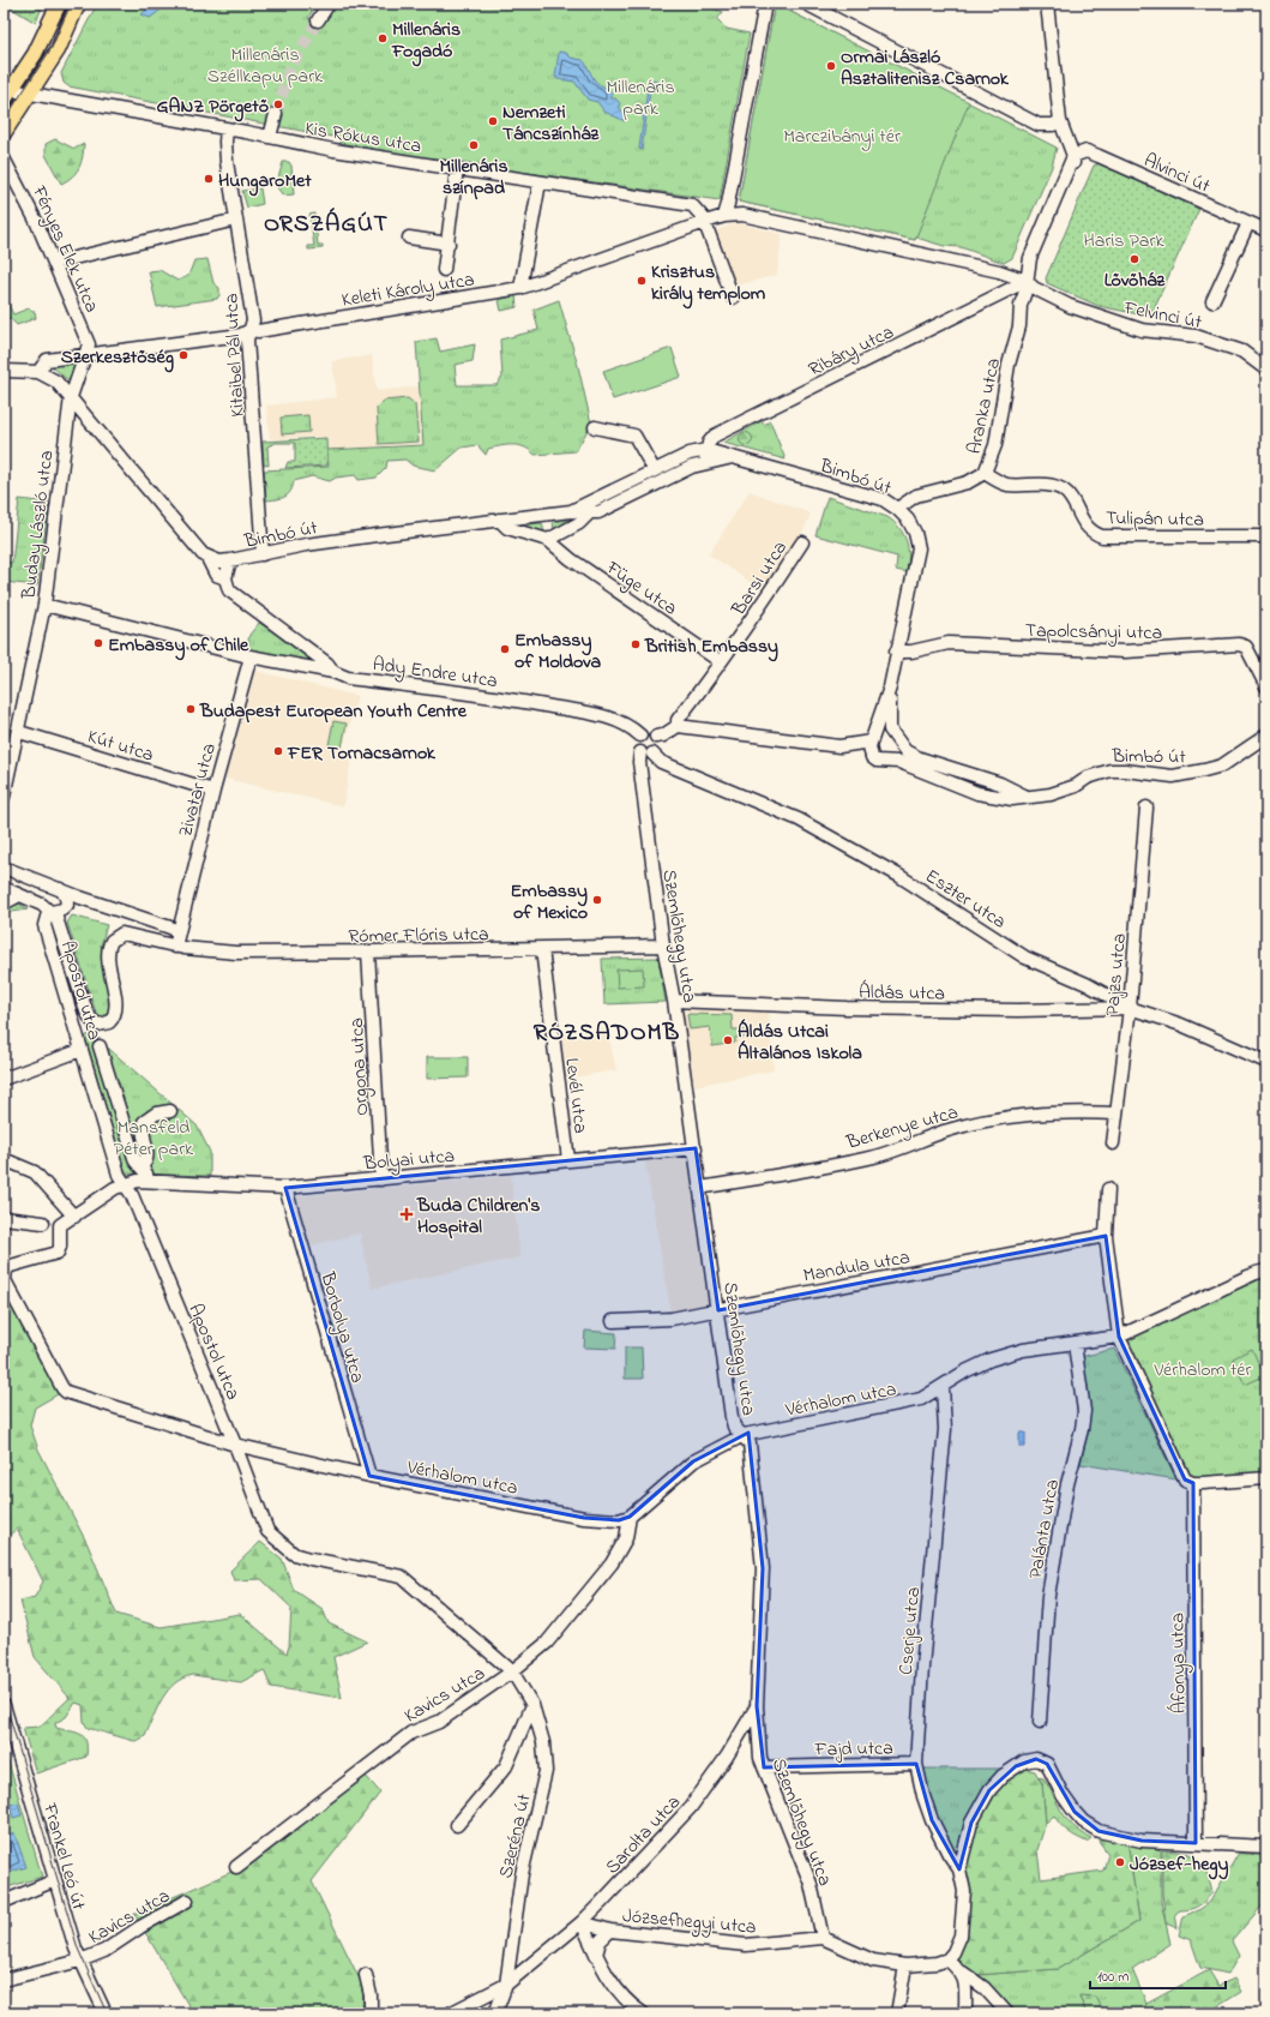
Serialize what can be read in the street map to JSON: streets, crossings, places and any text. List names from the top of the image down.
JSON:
{
  "streets": {
    "street": [
      "Kis Rókus utca",
      "Alvinci út",
      "Fényes Elek utca",
      "Keleti Károly utca",
      "Felvinci út",
      "Ribáry utca",
      "Kitaibel Pál utca",
      "Aranka utca",
      "Bimbó út",
      "Tulipán utca",
      "Buday László utca",
      "Barsi utca",
      "Füge utca",
      "Tapolcsányi utca",
      "Ady Endre utca",
      "Kút utca",
      "Zivatar utca",
      "Eszter utca",
      "Rómer Flóris utca",
      "Szemlőhegy utca",
      "Pajzs utca",
      "Apostol utca",
      "Áldás utca",
      "Orgona utca",
      "Levél utca",
      "Berkenye utca",
      "Bolyai utca",
      "Mandula utca",
      "Borbolya utca",
      "Vérhalom utca",
      "Palánta utca",
      "Cserje utca",
      "Áfonya utca",
      "Kavics utca",
      "Fajd utca",
      "Sarolta utca",
      "Szeréna út",
      "Frankel Leó út",
      "Józsefhegyi utca"
    ]
  },
  "crossings": [
    ["Kis Rókus utca", "Keleti Károly utca"],
    ["Kis Rókus utca", "Kitaibel Pál utca"],
    ["Fényes Elek utca", "Keleti Károly utca"],
    ["Keleti Károly utca", "Kitaibel Pál utca"],
    ["Felvinci út", "Ribáry utca"],
    ["Felvinci út", "Aranka utca"],
    ["Ribáry utca", "Aranka utca"],
    ["Ribáry utca", "Bimbó út"],
    ["Kitaibel Pál utca", "Bimbó út"],
    ["Aranka utca", "Bimbó út"],
    ["Aranka utca", "Tulipán utca"],
    ["Bimbó út", "Füge utca"],
    ["Bimbó út", "Tapolcsányi utca"],
    ["Bimbó út", "Ady Endre utca"],
    ["Buday László utca", "Ady Endre utca"],
    ["Buday László utca", "Kút utca"],
    ["Barsi utca", "Füge utca"],
    ["Ady Endre utca", "Zivatar utca"],
    ["Ady Endre utca", "Eszter utca"],
    ["Ady Endre utca", "Szemlőhegy utca"],
    ["Kút utca", "Zivatar utca"],
    ["Eszter utca", "Szemlőhegy utca"],
    ["Eszter utca", "Pajzs utca"],
    ["Eszter utca", "Áldás utca"],
    ["Rómer Flóris utca", "Szemlőhegy utca"],
    ["Rómer Flóris utca", "Apostol utca"],
    ["Rómer Flóris utca", "Orgona utca"],
    ["Rómer Flóris utca", "Levél utca"],
    ["Szemlőhegy utca", "Áldás utca"],
    ["Szemlőhegy utca", "Berkenye utca"],
    ["Szemlőhegy utca", "Bolyai utca"],
    ["Szemlőhegy utca", "Mandula utca"],
    ["Szemlőhegy utca", "Vérhalom utca"],
    ["Szemlőhegy utca", "Fajd utca"],
    ["Szemlőhegy utca", "Sarolta utca"],
    ["Szemlőhegy utca", "Józsefhegyi utca"],
    ["Pajzs utca", "Áldás utca"],
    ["Pajzs utca", "Berkenye utca"],
    ["Apostol utca", "Bolyai utca"],
    ["Apostol utca", "Vérhalom utca"],
    ["Apostol utca", "Kavics utca"],
    ["Apostol utca", "Szeréna út"],
    ["Orgona utca", "Bolyai utca"],
    ["Levél utca", "Bolyai utca"],
    ["Bolyai utca", "Borbolya utca"],
    ["Bolyai utca", "Vérhalom utca"],
    ["Borbolya utca", "Vérhalom utca"],
    ["Vérhalom utca", "Palánta utca"],
    ["Vérhalom utca", "Cserje utca"],
    ["Vérhalom utca", "Kavics utca"],
    ["Cserje utca", "Fajd utca"],
    ["Kavics utca", "Szeréna út"],
    ["Kavics utca", "Frankel Leó út"],
    ["Sarolta utca", "Szeréna út"],
    ["Sarolta utca", "Józsefhegyi utca"]
  ],
  "districts": ["ORSZÁGÚT", "RÓZSADOMB"],
  "parks": [
    "Millenáris Széllkapu park",
    "Millenáris park",
    "Marczibányi tér",
    "Haris Park",
    "Mansfeld Péter park",
    "Vérhalom tér"
  ],
  "places": {
    "other": [
      "Millenáris Fogadó",
      "Ormai László Asztalitenisz Csarnok",
      "GANZ Pörgető",
      "Nemzeti Táncszínház",
      "Millenáris színpad",
      "HungaroMet",
      "Lővőház",
      "Krisztus király templom",
      "Szerkesztőség",
      "Embassy of Chile",
      "British Embassy",
      "Embassy of Moldova",
      "Budapest European Youth Centre",
      "FER Tornacsarnok",
      "Embassy of Mexico",
      "Áldás Utcai Általános Iskola",
      "József-hegy"
    ],
    "health": ["Buda Children's Hospital"]
  },
  "scale_bar": "100 m"
}
